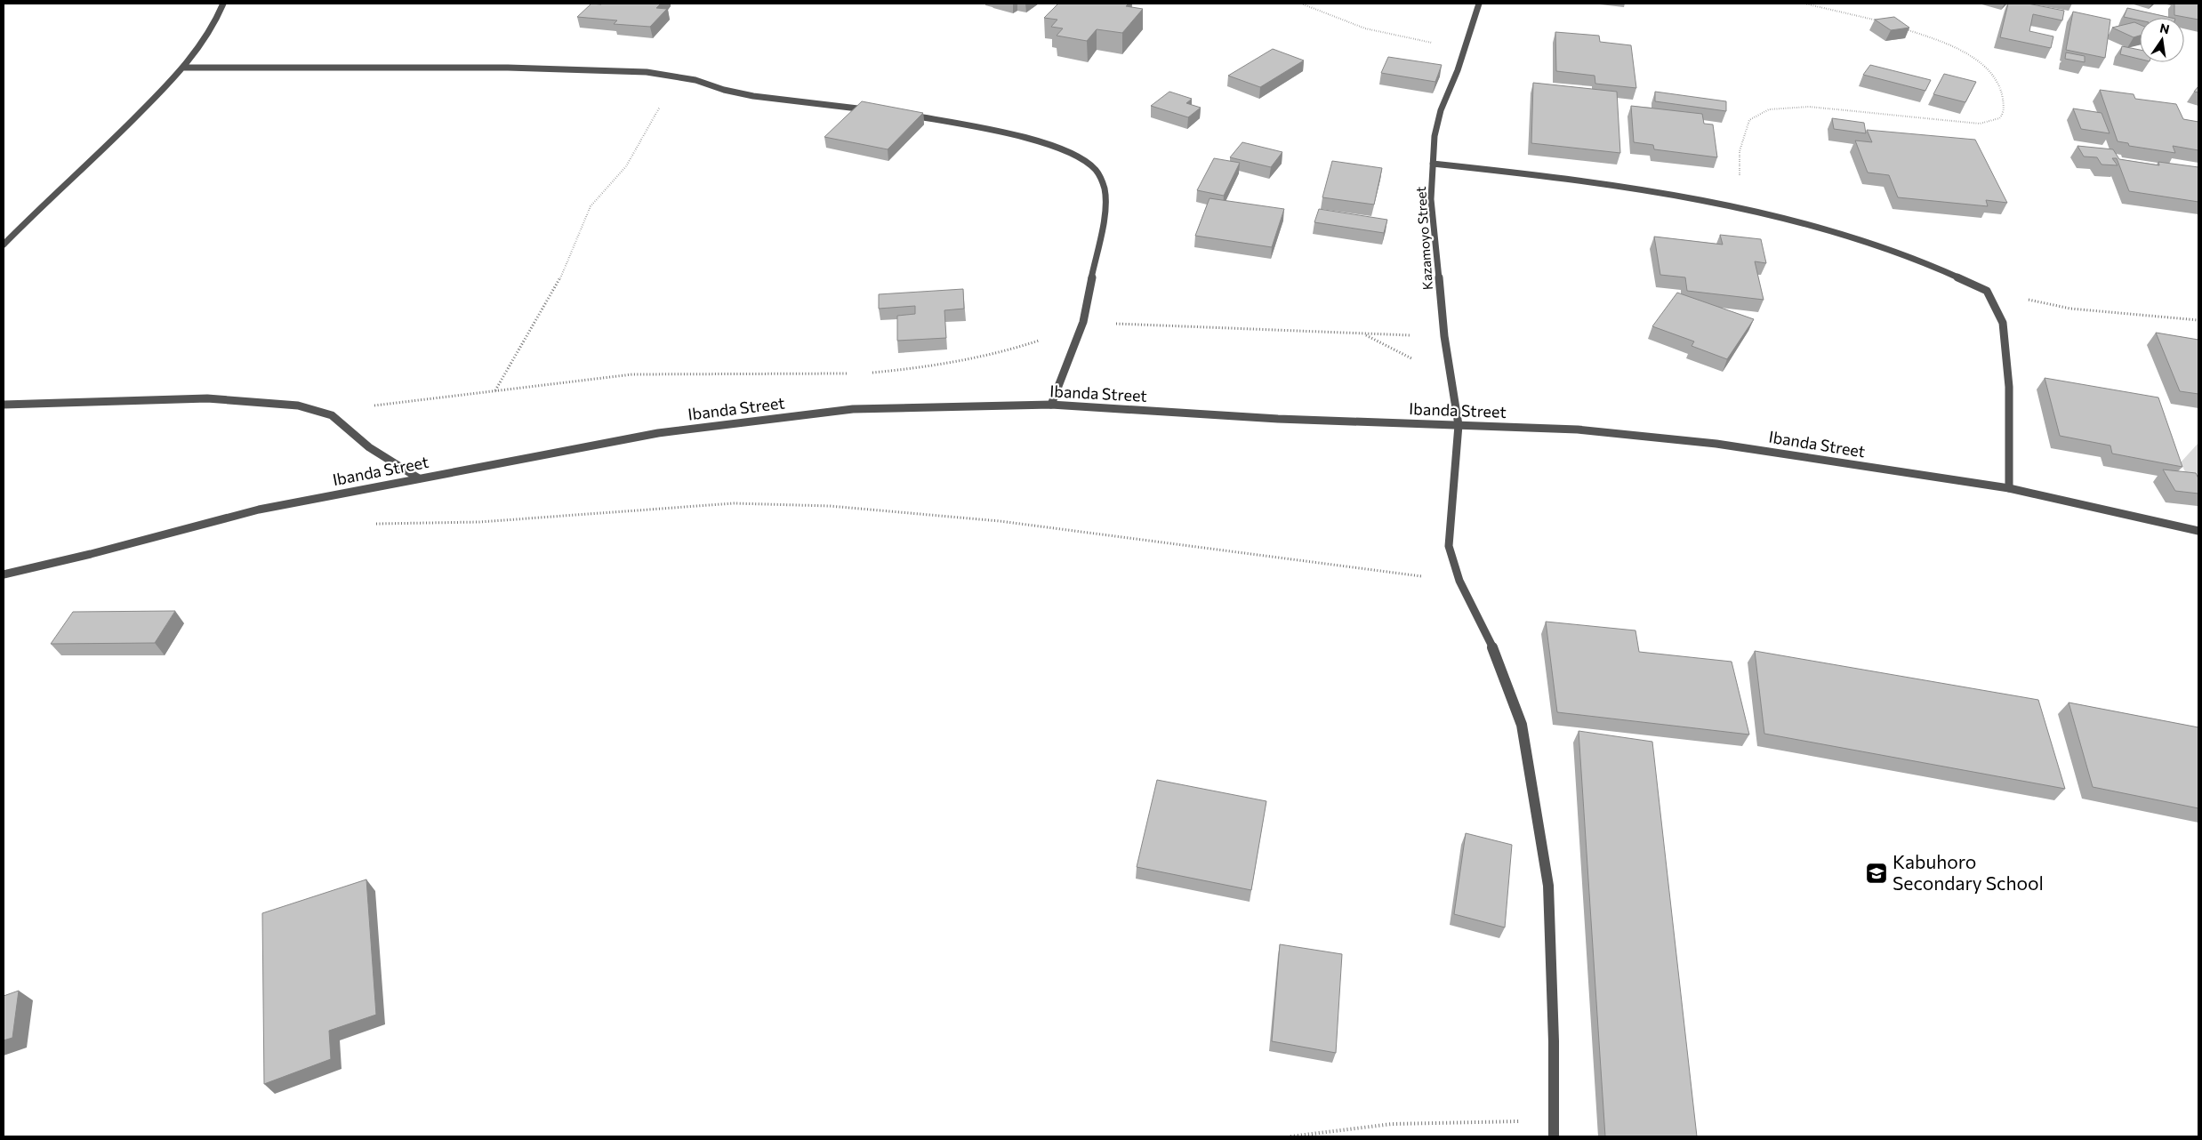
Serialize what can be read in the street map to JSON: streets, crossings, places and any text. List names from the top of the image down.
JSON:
{
  "streets": {
    "street": ["Kazamoyo Street", "Ibanda Street"]
  },
  "crossings": [
    ["Kazamoyo Street", "Ibanda Street"]
  ],
  "places": {
    "school or university": ["Kabuhoro Secondary School"]
  },
  "north": "top"
}
